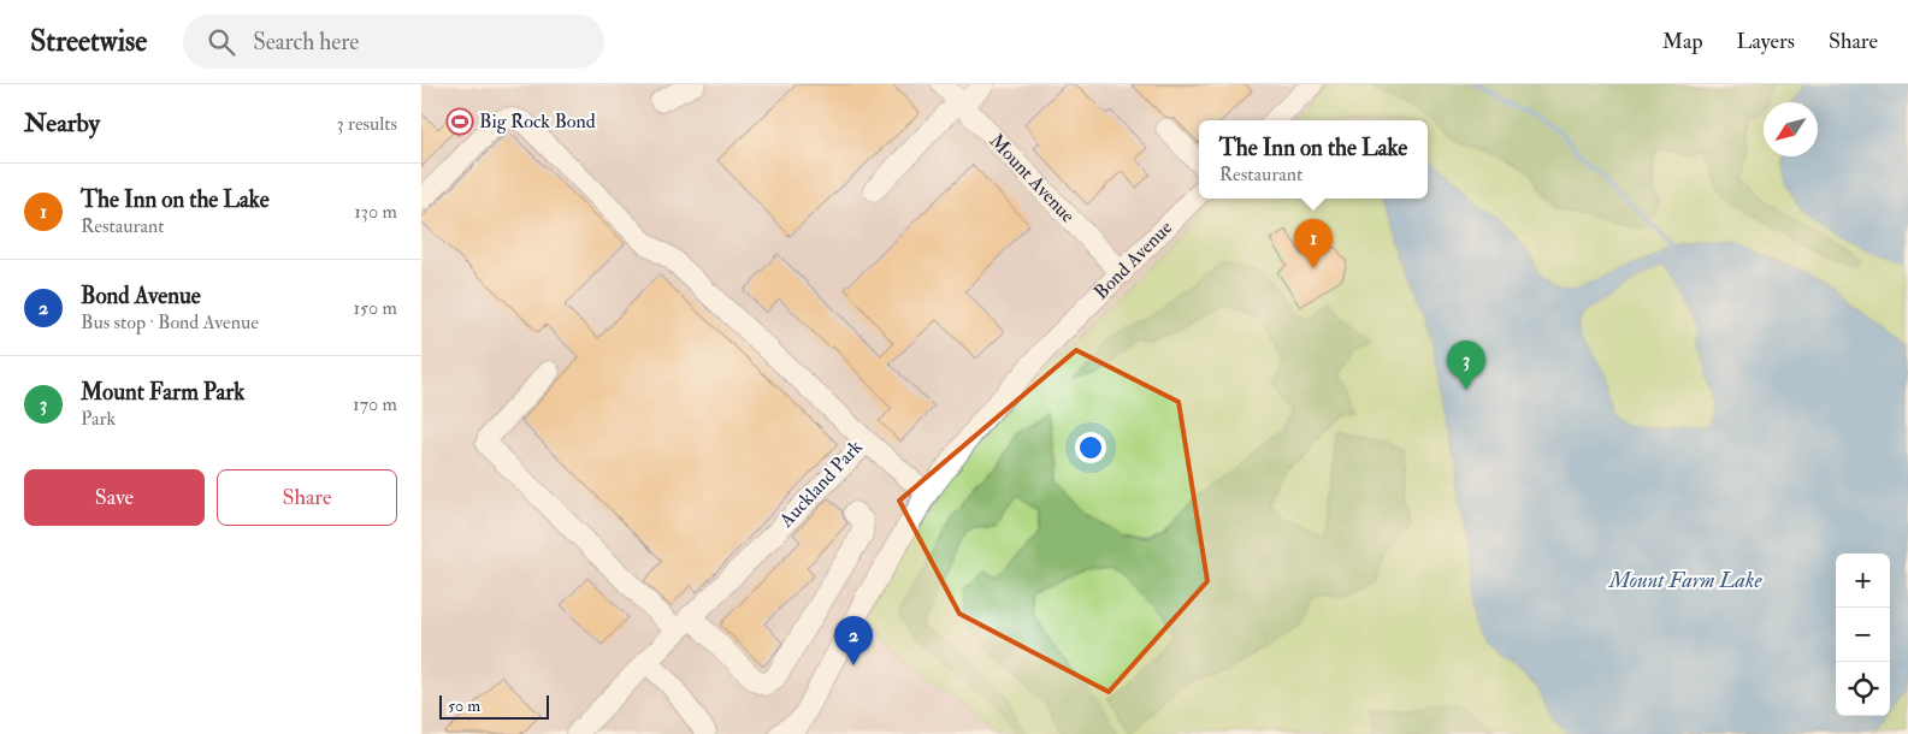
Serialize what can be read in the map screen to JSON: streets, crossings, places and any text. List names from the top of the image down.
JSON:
{
  "streets": {
    "street": ["Mount Avenue", "Bond Avenue", "Auckland Park"]
  },
  "crossings": [
    ["Mount Avenue", "Bond Avenue"]
  ],
  "water": ["Mount Farm Lake"],
  "places": {
    "sports": ["Big Rock Bond"]
  },
  "scale_bar": "50 m",
  "north": "bottom left",
  "page": {
    "header": "Streetwise",
    "search": "Search here",
    "nav": ["Map", "Layers", "Share"],
    "heading": ["Nearby", "3 results"],
    "popup": ["The Inn on the Lake", "Restaurant"],
    "list": [
      {
        "mark": "1",
        "name": "The Inn on the Lake",
        "note": "Restaurant",
        "value": "130 m"
      },
      {
        "mark": "2",
        "name": "Bond Avenue",
        "note": "Bus stop · Bond Avenue",
        "value": "150 m"
      },
      {
        "mark": "3",
        "name": "Mount Farm Park",
        "note": "Park",
        "value": "170 m"
      }
    ],
    "pins": ["1", "3", "2"],
    "buttons": ["Save", "Share"],
    "map_buttons": ["+", "−"],
    "scale": "50 m"
  }
}
